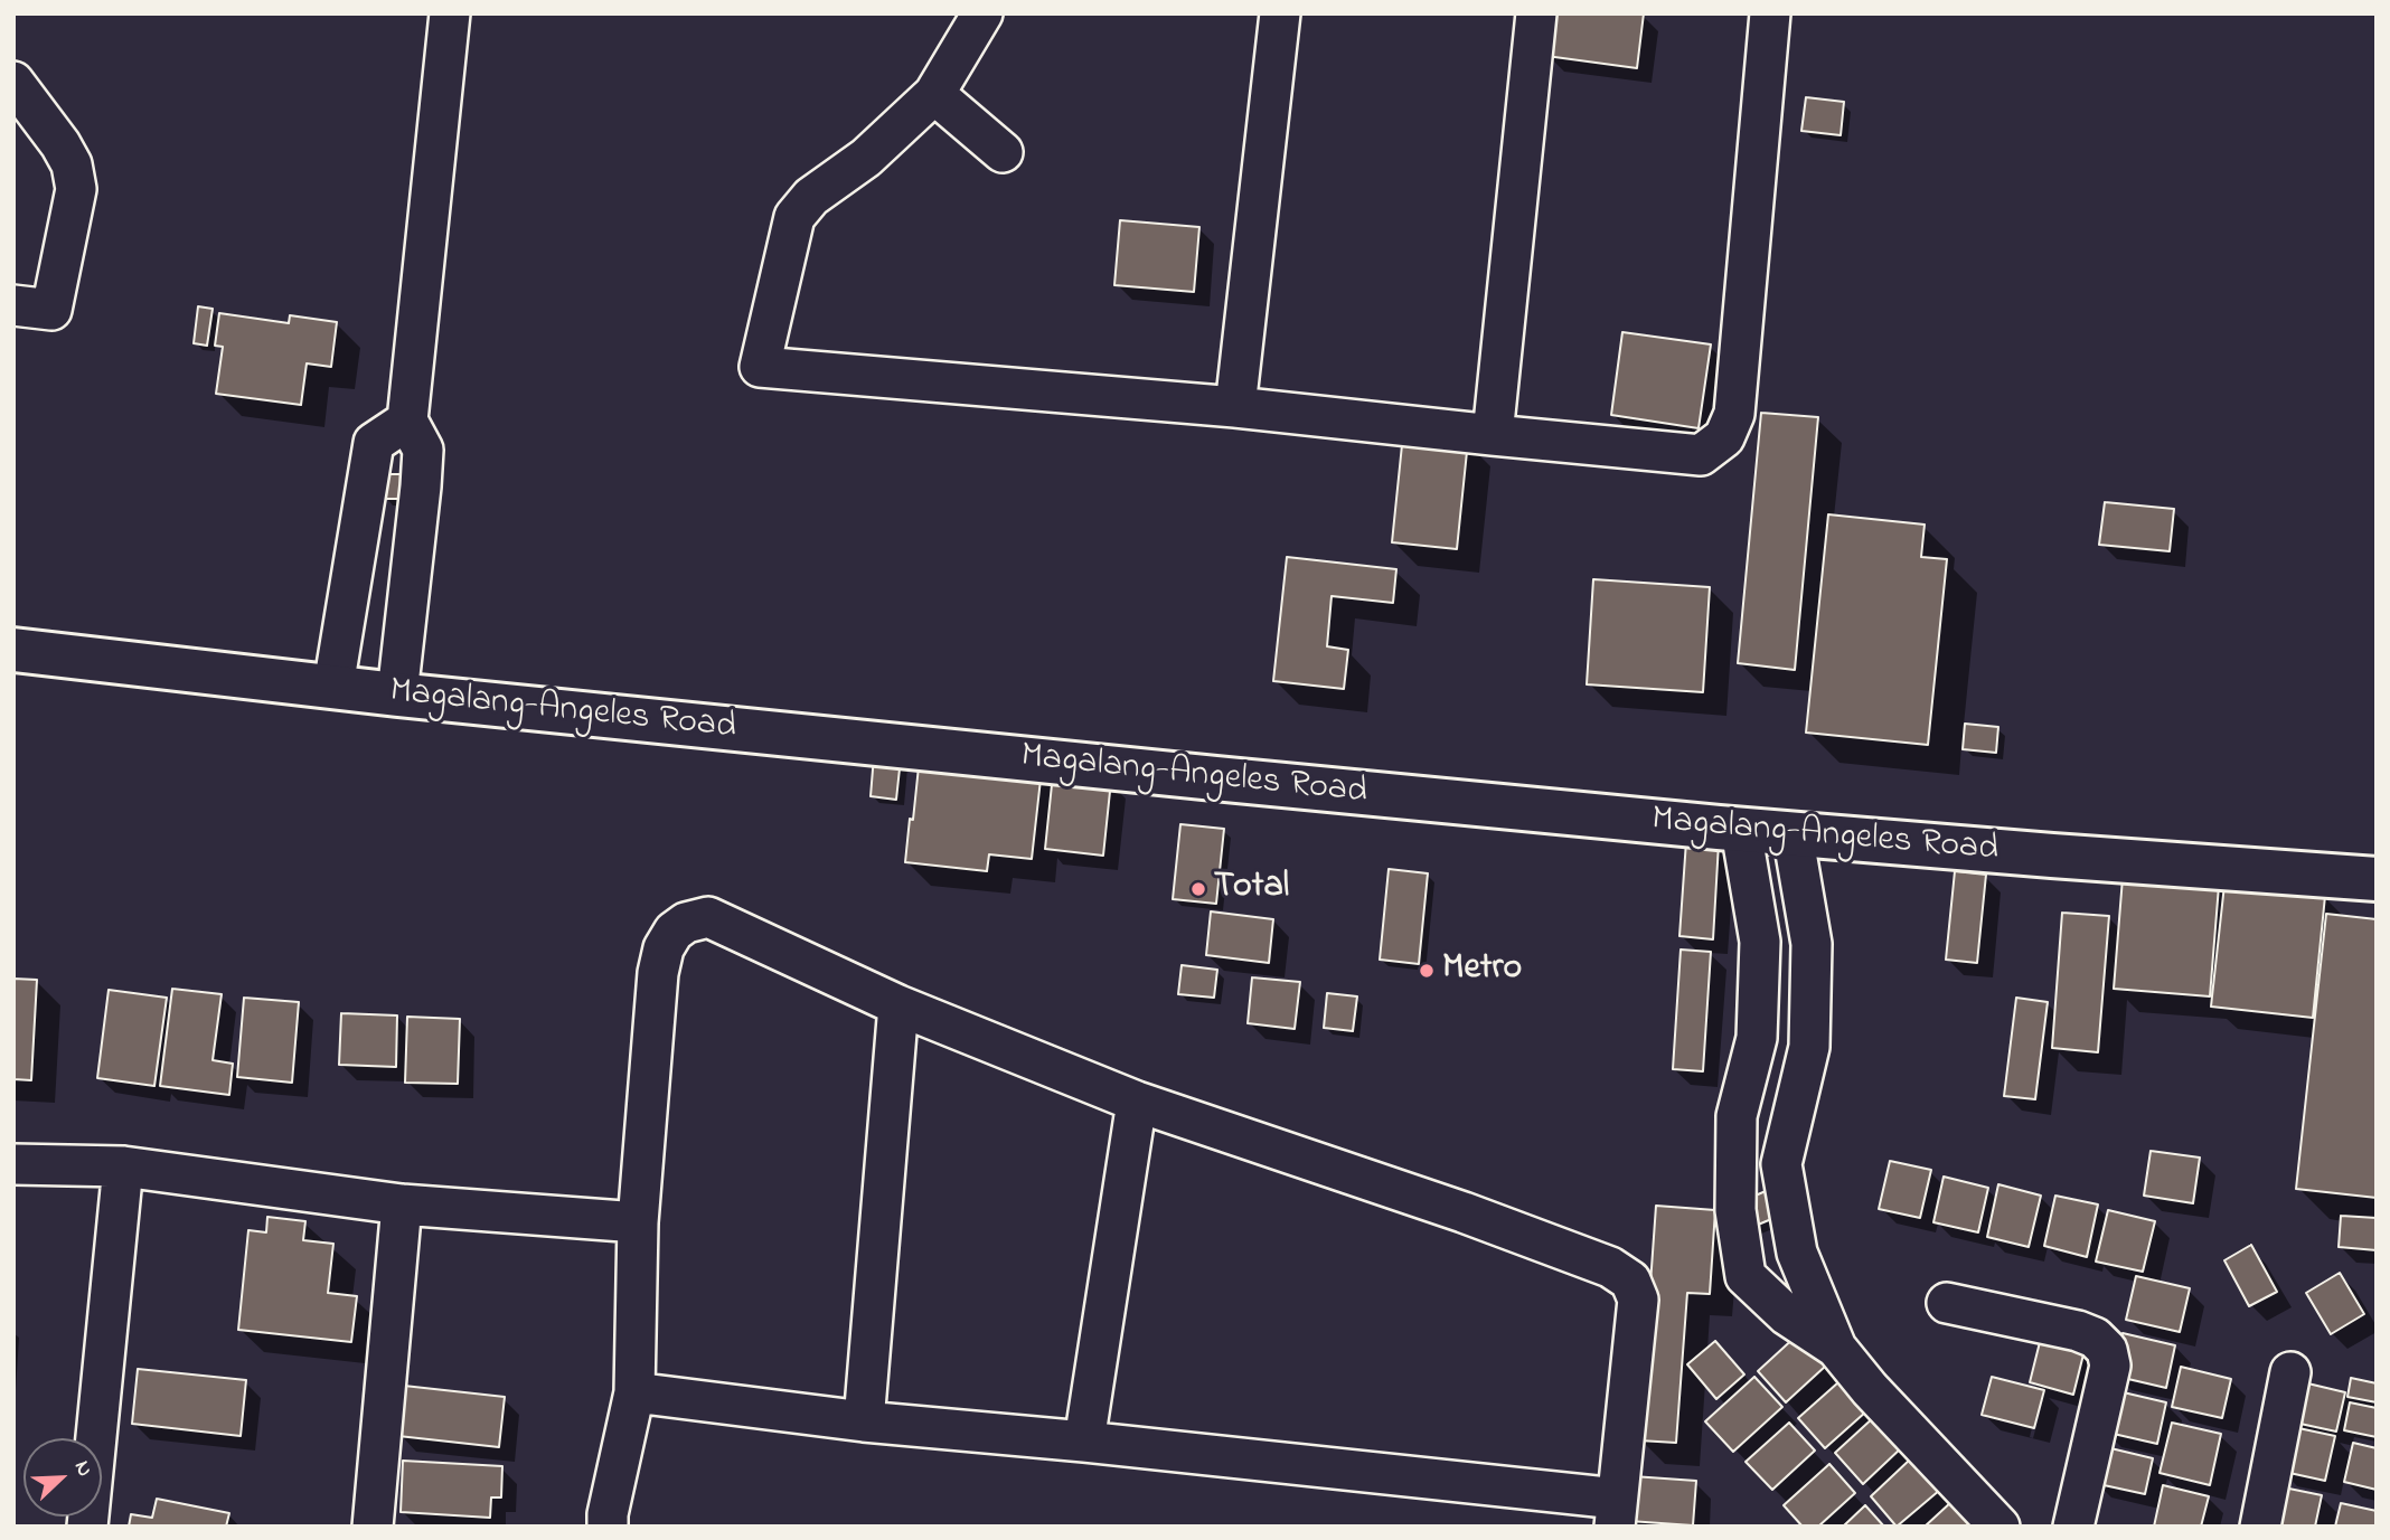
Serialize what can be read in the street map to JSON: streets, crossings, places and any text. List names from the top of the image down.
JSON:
{
  "streets": {
    "main road": ["Magalang-Angeles Road"]
  },
  "places": ["Total", "Metro"],
  "north": "top right"
}
